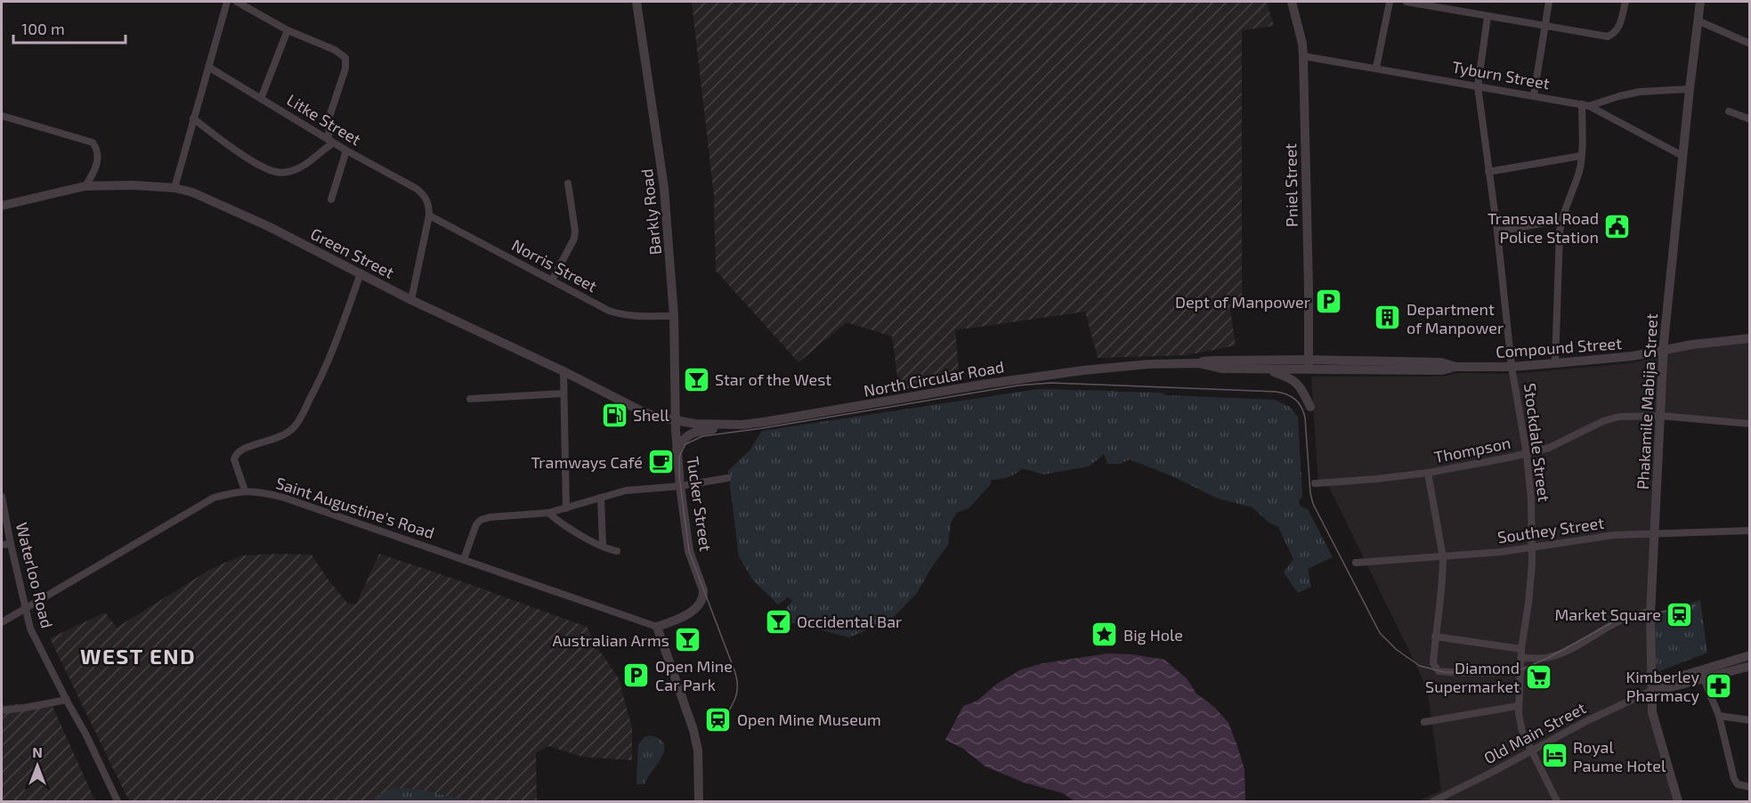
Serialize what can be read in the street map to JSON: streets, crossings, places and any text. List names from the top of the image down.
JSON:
{
  "streets": {
    "street": [
      "Tyburn Street",
      "Litke Street",
      "Pniel Street",
      "Barkly Road",
      "Green Street",
      "Norris Street",
      "Compound Street",
      "North Circular Road",
      "Phakamile Mabija Street",
      "Stockdale Street",
      "Thompson",
      "Tucker Street",
      "Saint Augustine's Road",
      "Southey Street",
      "Waterloo Road",
      "Old Main Street"
    ]
  },
  "crossings": [
    ["Tyburn Street", "Pniel Street"],
    ["Tyburn Street", "Phakamile Mabija Street"],
    ["Tyburn Street", "Stockdale Street"],
    ["Litke Street", "Norris Street"],
    ["Pniel Street", "Compound Street"],
    ["Pniel Street", "North Circular Road"],
    ["Barkly Road", "Green Street"],
    ["Barkly Road", "Norris Street"],
    ["Barkly Road", "North Circular Road"],
    ["Barkly Road", "Tucker Street"],
    ["Green Street", "North Circular Road"],
    ["Green Street", "Tucker Street"],
    ["Compound Street", "North Circular Road"],
    ["Compound Street", "Phakamile Mabija Street"],
    ["Compound Street", "Stockdale Street"],
    ["North Circular Road", "Tucker Street"],
    ["Phakamile Mabija Street", "Thompson"],
    ["Phakamile Mabija Street", "Southey Street"],
    ["Phakamile Mabija Street", "Old Main Street"],
    ["Stockdale Street", "Thompson"],
    ["Stockdale Street", "Southey Street"],
    ["Stockdale Street", "Old Main Street"],
    ["Tucker Street", "Saint Augustine's Road"],
    ["Saint Augustine's Road", "Waterloo Road"]
  ],
  "districts": ["WEST END"],
  "places": {
    "public building": ["Transvaal Road Police Station"],
    "parking": ["Dept of Manpower", "Open Mine Car Park"],
    "building": ["Department of Manpower"],
    "bar": ["Star of the West", "Occidental Bar", "Australian Arms"],
    "fuel station": ["Shell"],
    "cafe": ["Tramways Café"],
    "station": ["Market Square", "Open Mine Museum"],
    "place": ["Big Hole"],
    "supermarket": ["Diamond Supermarket"],
    "pharmacy": ["Kimberley Pharmacy"],
    "hotel": ["Royal Paume Hotel"]
  },
  "scale_bar": "100 m",
  "north": "top"
}
